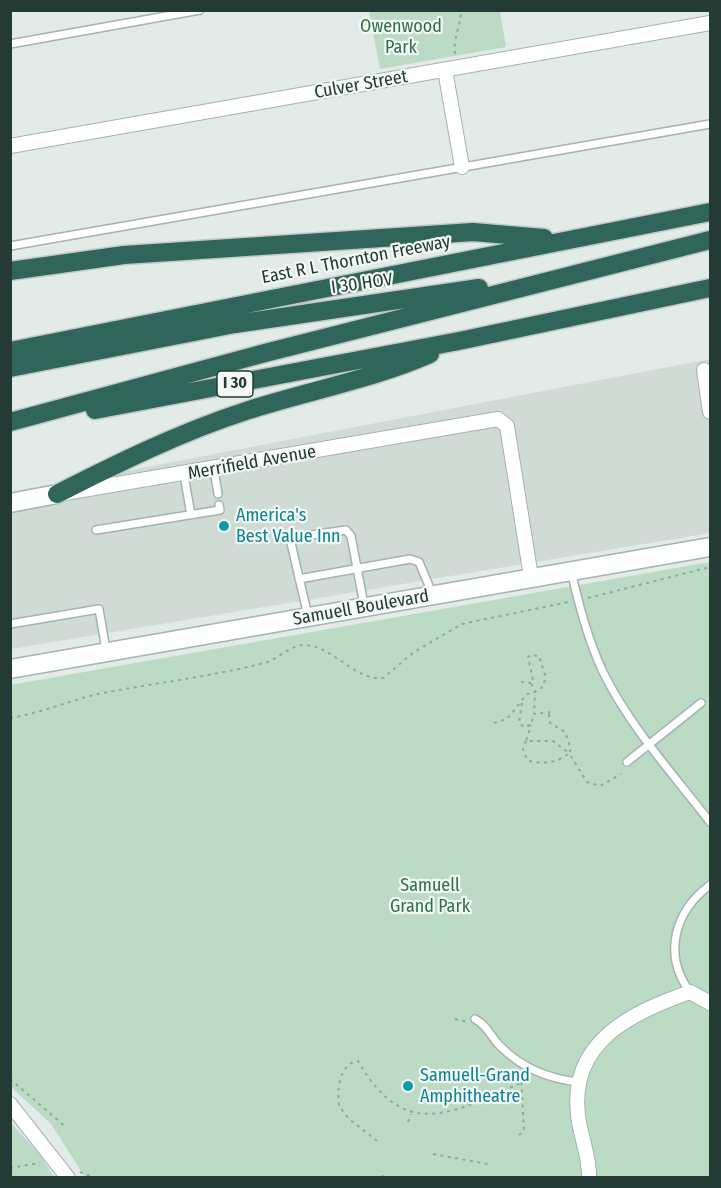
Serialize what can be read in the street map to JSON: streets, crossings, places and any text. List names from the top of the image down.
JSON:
{
  "streets": {
    "highway": ["East R L Thornton Freeway", "I 30 HOV", "I 30"],
    "main road": ["Merrifield Avenue", "Samuell Boulevard"],
    "street": ["Culver Street"]
  },
  "crossings": [
    ["Merrifield Avenue", "Samuell Boulevard"]
  ],
  "parks": ["Owenwood Park", "Samuell Grand Park"],
  "places": ["America's Best Value Inn", "Samuell-Grand Amphitheatre"]
}
